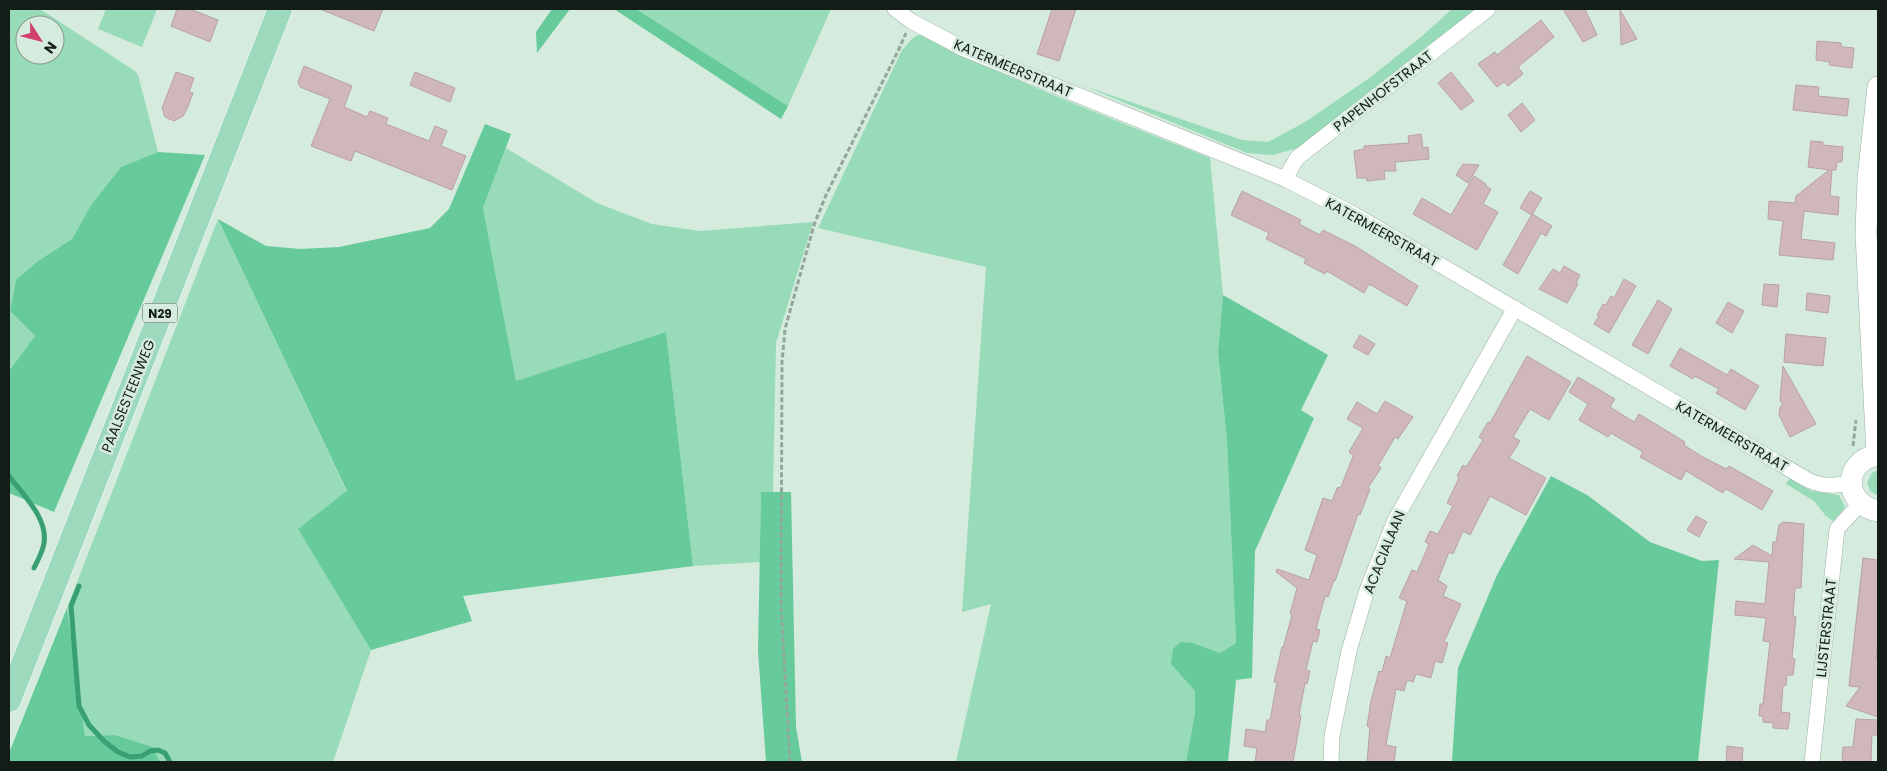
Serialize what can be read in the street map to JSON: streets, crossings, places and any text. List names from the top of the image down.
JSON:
{
  "streets": {
    "main road": ["N29", "PAALSESTEENWEG"],
    "street": [
      "KATERMEERSTRAAT",
      "PAPENHOFSTRAAT",
      "ACACIALAAN",
      "LIJSTERSTRAAT"
    ]
  },
  "crossings": [
    ["KATERMEERSTRAAT", "PAPENHOFSTRAAT"],
    ["KATERMEERSTRAAT", "ACACIALAAN"]
  ],
  "north": "bottom right"
}
